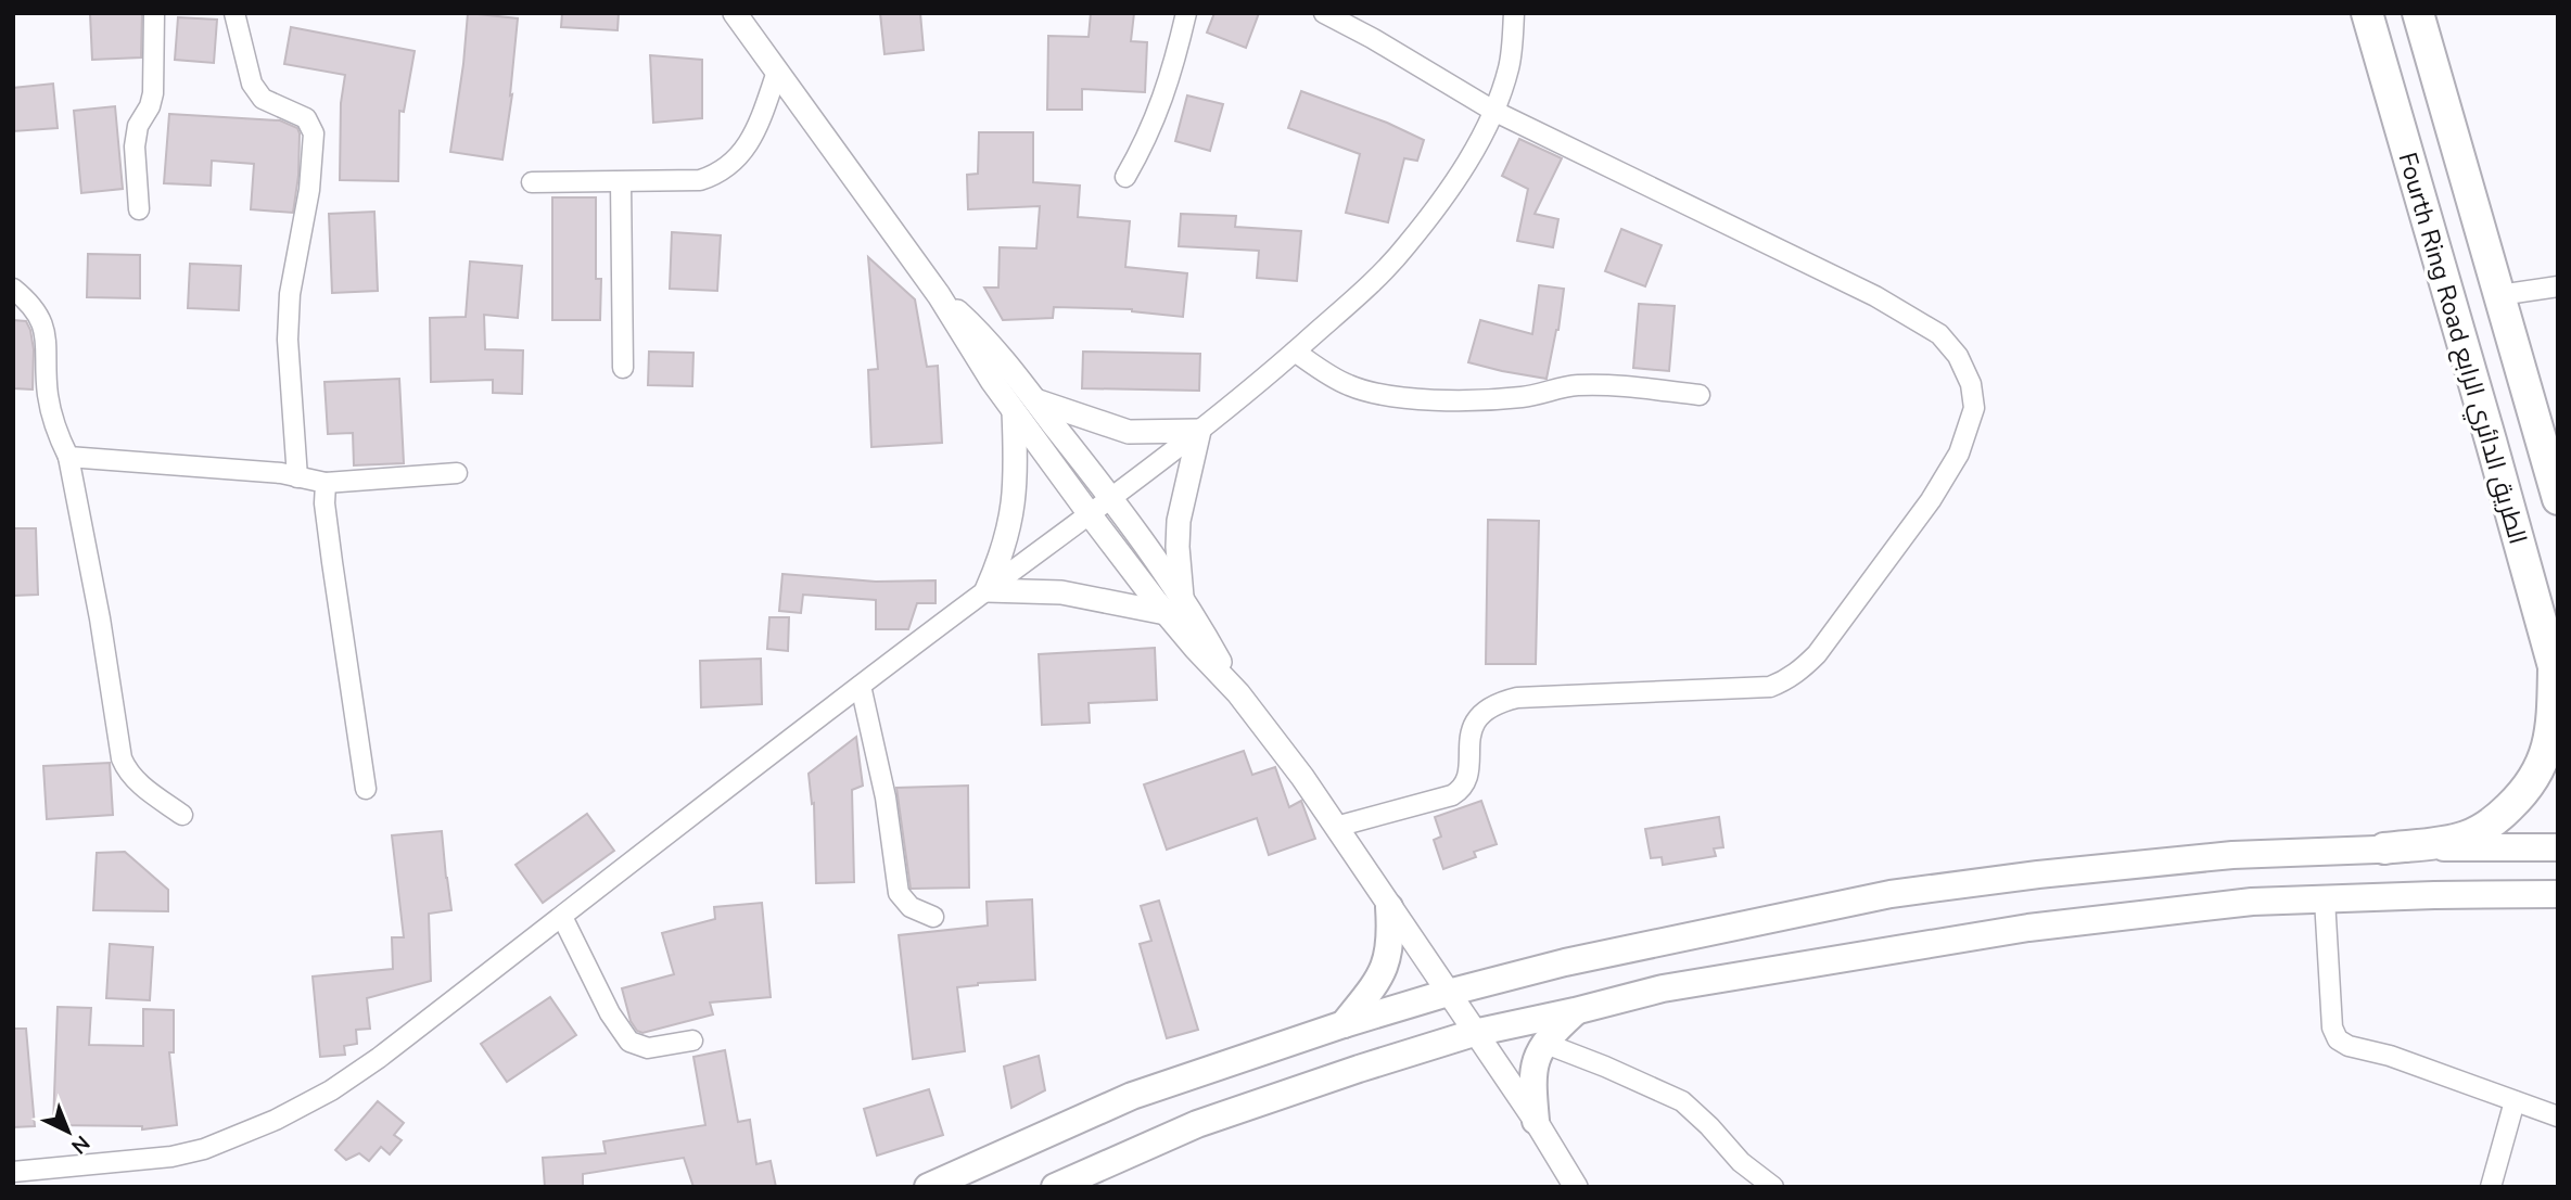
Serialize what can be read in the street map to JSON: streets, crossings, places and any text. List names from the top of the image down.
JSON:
{
  "streets": {
    "main road": ["Fourth Ring Road الطريق الدائري الرابع"]
  },
  "north": "bottom right"
}
